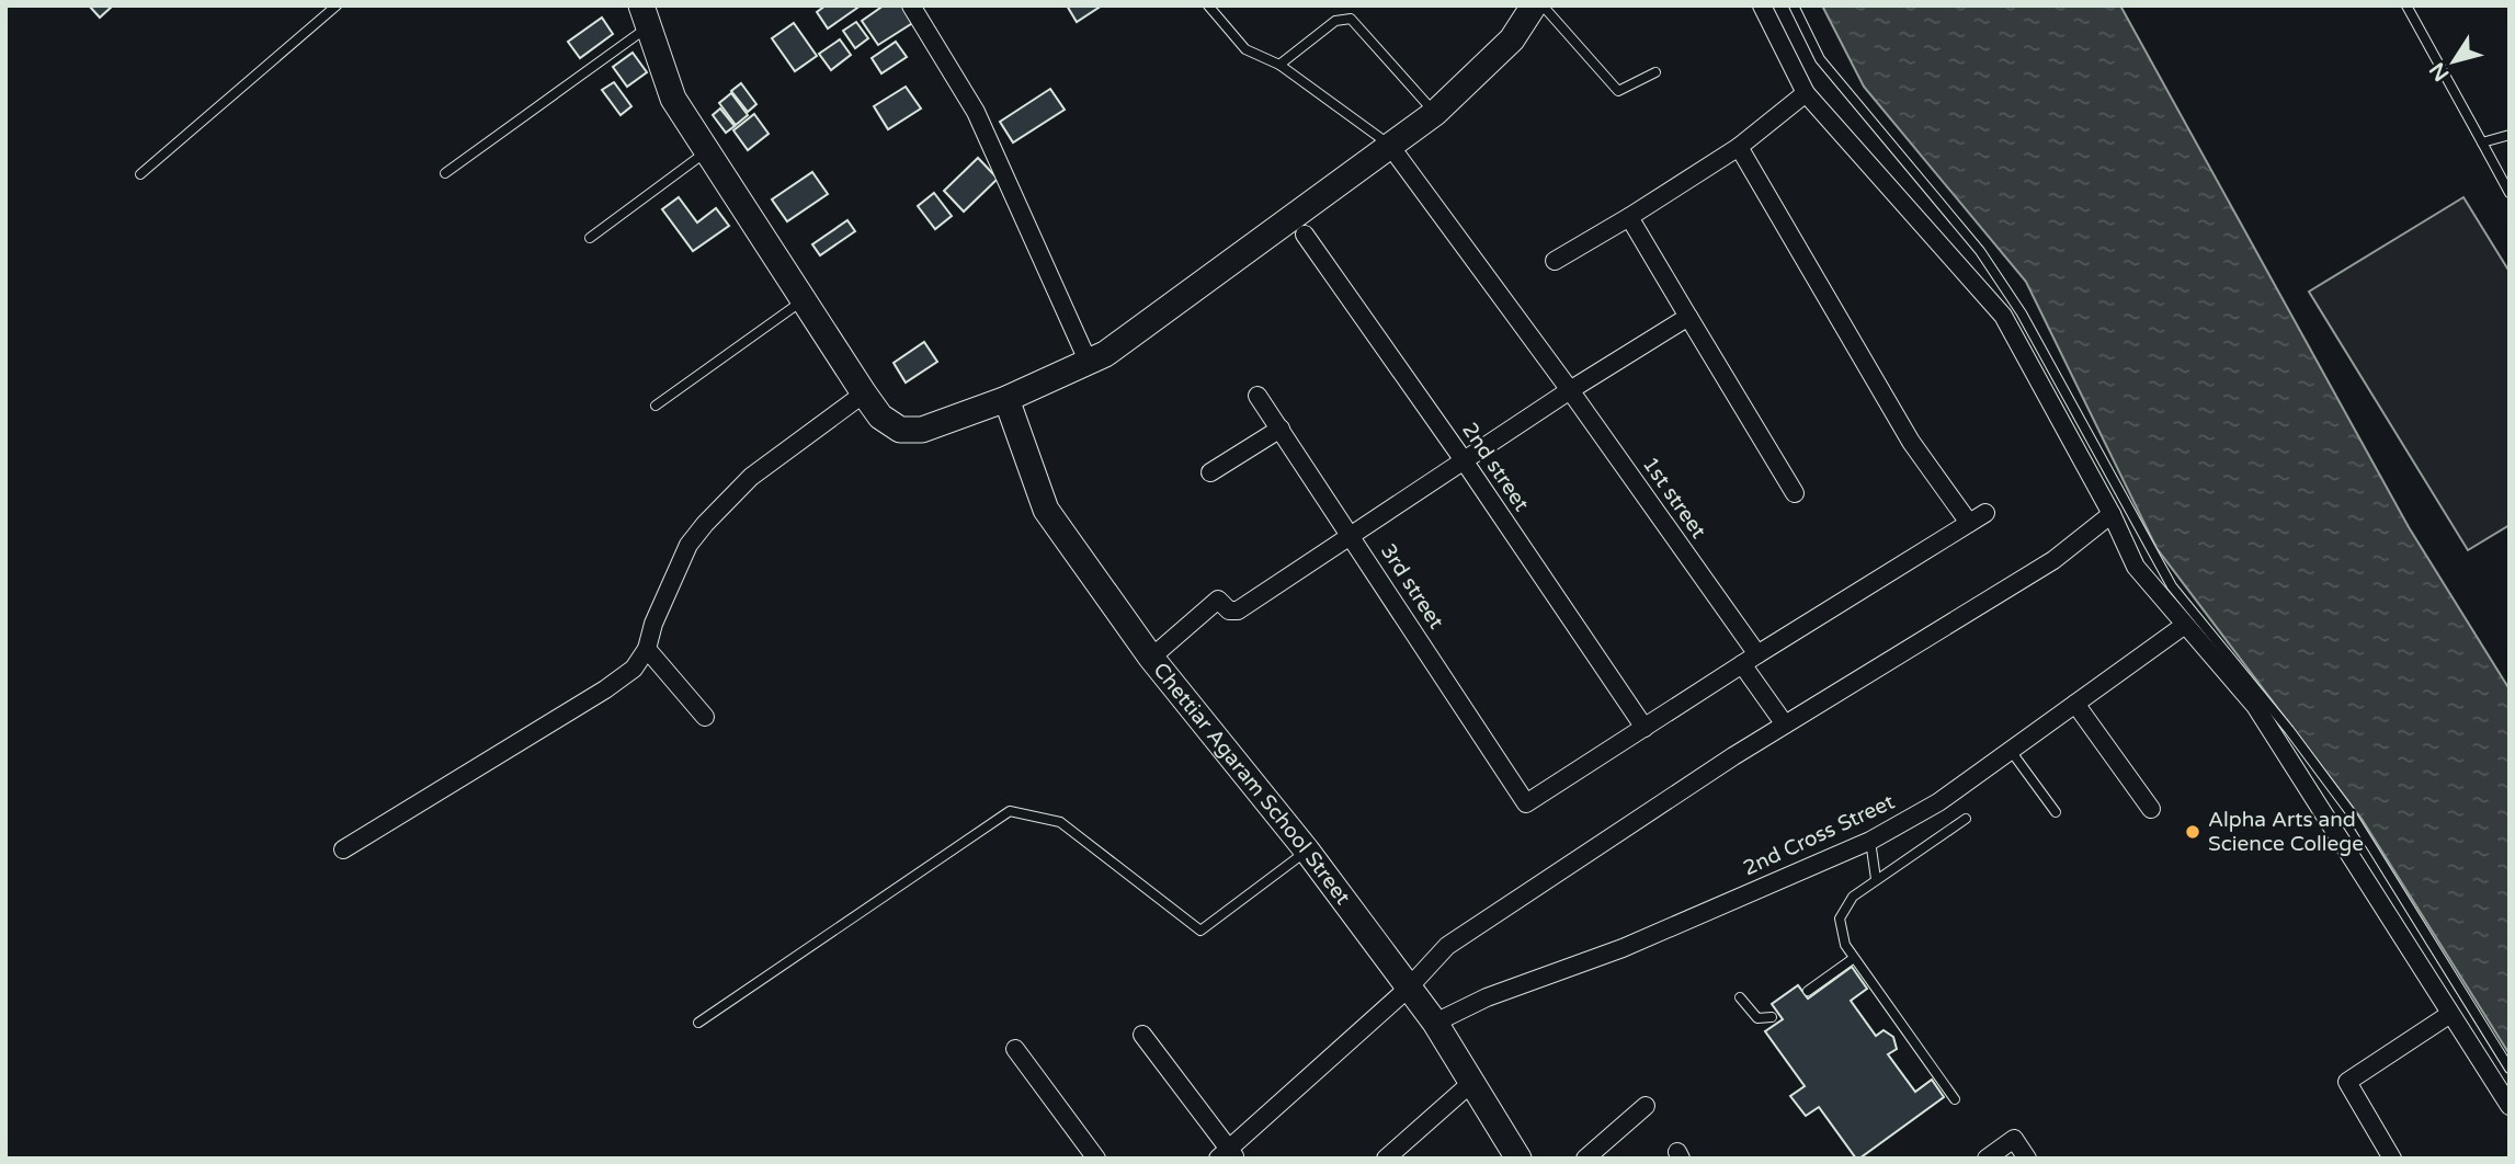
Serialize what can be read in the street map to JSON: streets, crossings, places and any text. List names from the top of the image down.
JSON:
{
  "streets": {
    "street": [
      "2nd street",
      "1st street",
      "3rd street",
      "Chettiar Agaram School Street",
      "2nd Cross Street"
    ]
  },
  "crossings": [
    ["2nd street", "3rd street"],
    ["Chettiar Agaram School Street", "2nd Cross Street"]
  ],
  "places": ["Alpha Arts and Science College"],
  "north": "bottom left"
}
